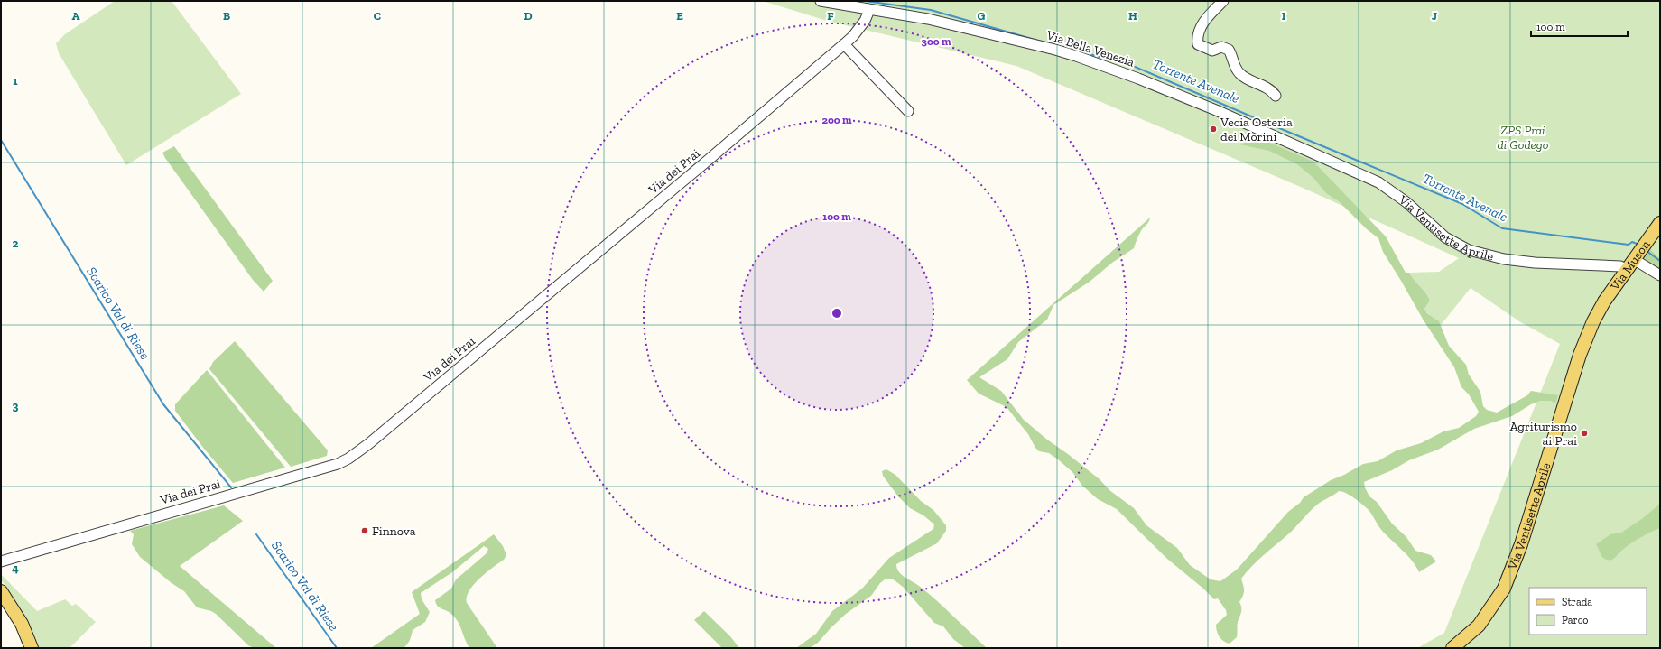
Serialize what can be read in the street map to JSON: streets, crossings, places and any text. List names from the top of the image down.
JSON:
{
  "streets": {
    "main road": ["Via Ventisette Aprile", "Via Muson"],
    "street": ["Via Bella Venezia", "Via dei Prai"]
  },
  "crossings": [
    ["Via Bella Venezia", "Via dei Prai"],
    ["Via Bella Venezia", "Via Ventisette Aprile"],
    ["Via Ventisette Aprile", "Via Muson"]
  ],
  "water": ["Torrente Avenale", "Scarico Val di Riese"],
  "parks": ["ZPS Prai di Godego"],
  "places": ["Vecia Osteria dei Morini", "Agriturismo ai Prai", "Finnova"],
  "legend": ["Strada", "Parco"],
  "scale_bar": "100 m",
  "grid": {
    "columns": [
      "A",
      "B",
      "C",
      "D",
      "E",
      "F",
      "G",
      "H",
      "I",
      "J"
    ],
    "rows": [
      "1",
      "2",
      "3",
      "4"
    ]
  },
  "rings": ["300 m", "200 m", "100 m"]
}
